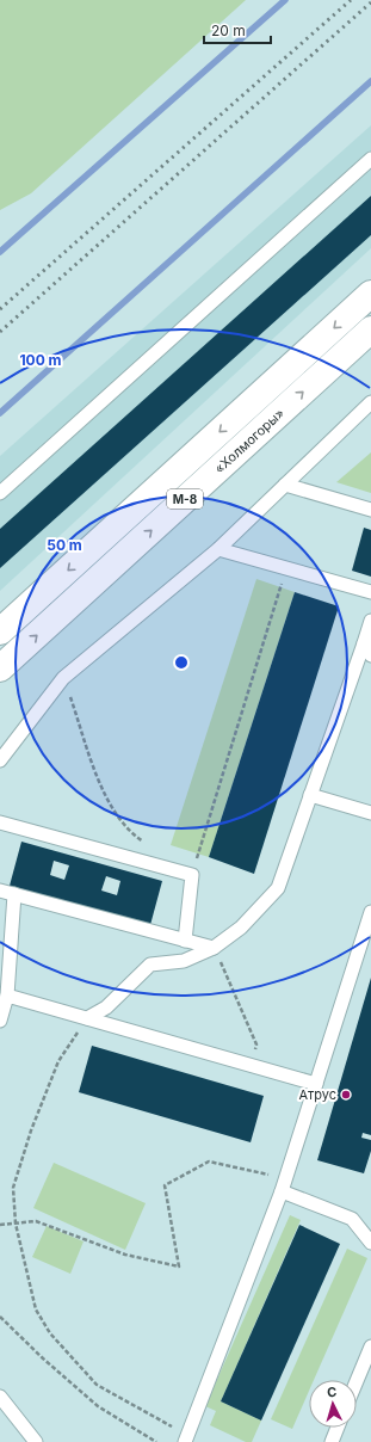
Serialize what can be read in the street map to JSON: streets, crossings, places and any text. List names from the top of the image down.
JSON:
{
  "streets": {
    "highway": ["«Холмогоры»", "М-8"]
  },
  "places": ["Атрус"],
  "scale_bar": "20 m",
  "north": "top",
  "rings": ["100 m", "50 m"]
}
